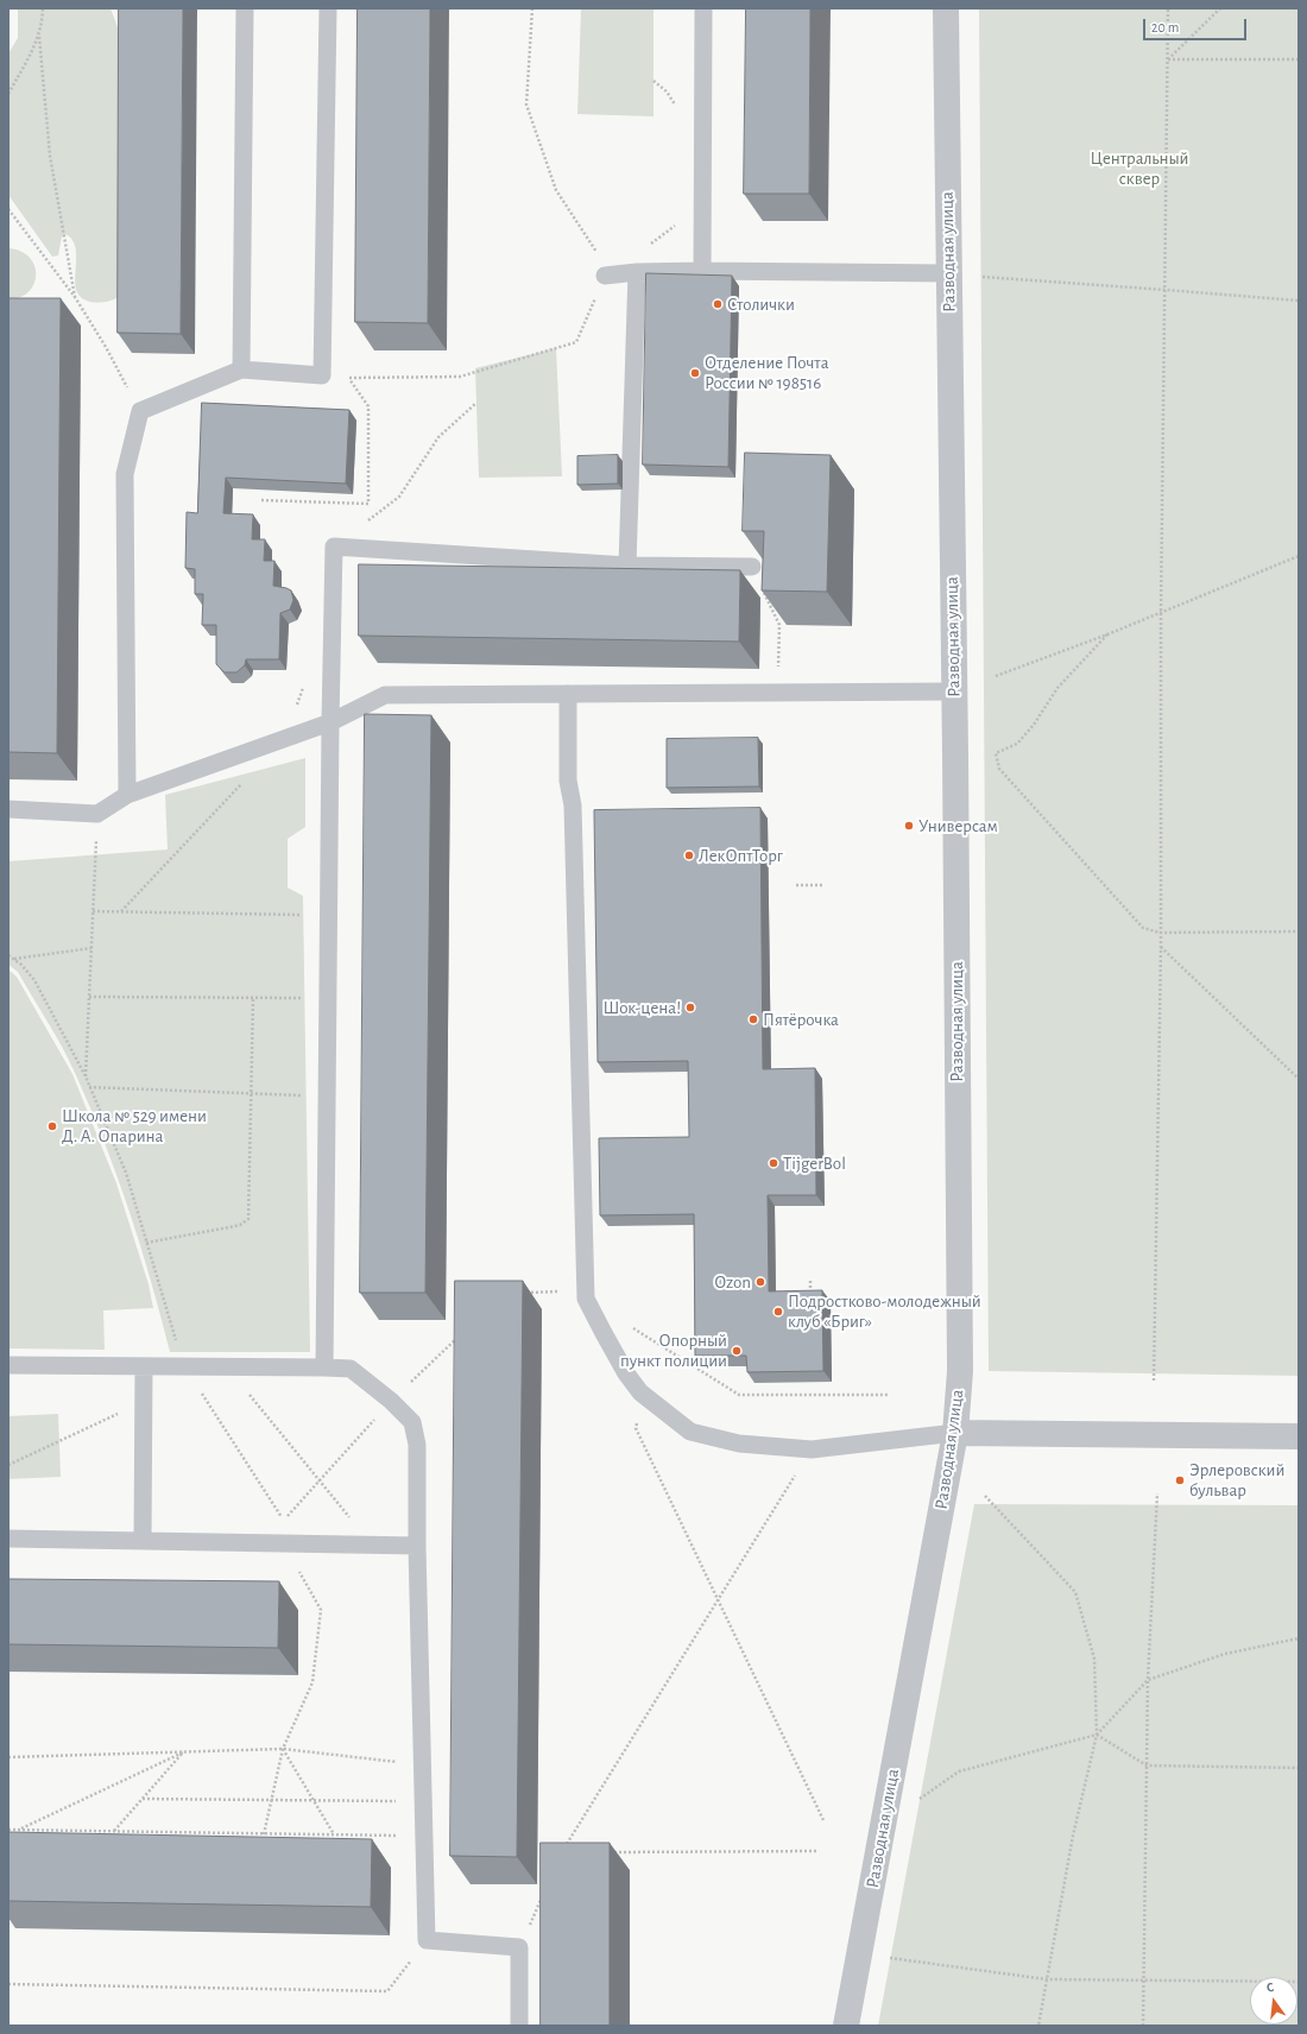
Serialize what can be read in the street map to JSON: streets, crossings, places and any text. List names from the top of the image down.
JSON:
{
  "streets": {
    "street": ["Разводная улица"]
  },
  "parks": ["Центральный сквер"],
  "places": [
    "Столички",
    "Отделение Почта России № 198516",
    "Универсам",
    "ЛекОптТорг",
    "Шок-цена!",
    "Пятёрочка",
    "Школа № 529 имени Д. А. Опарина",
    "TijgerBol",
    "Ozon",
    "Подростково-молодежный клуб «Бриг»",
    "Опорный пункт полиции",
    "Эрлеровский бульвар"
  ],
  "scale_bar": "20 m",
  "north": "top"
}
